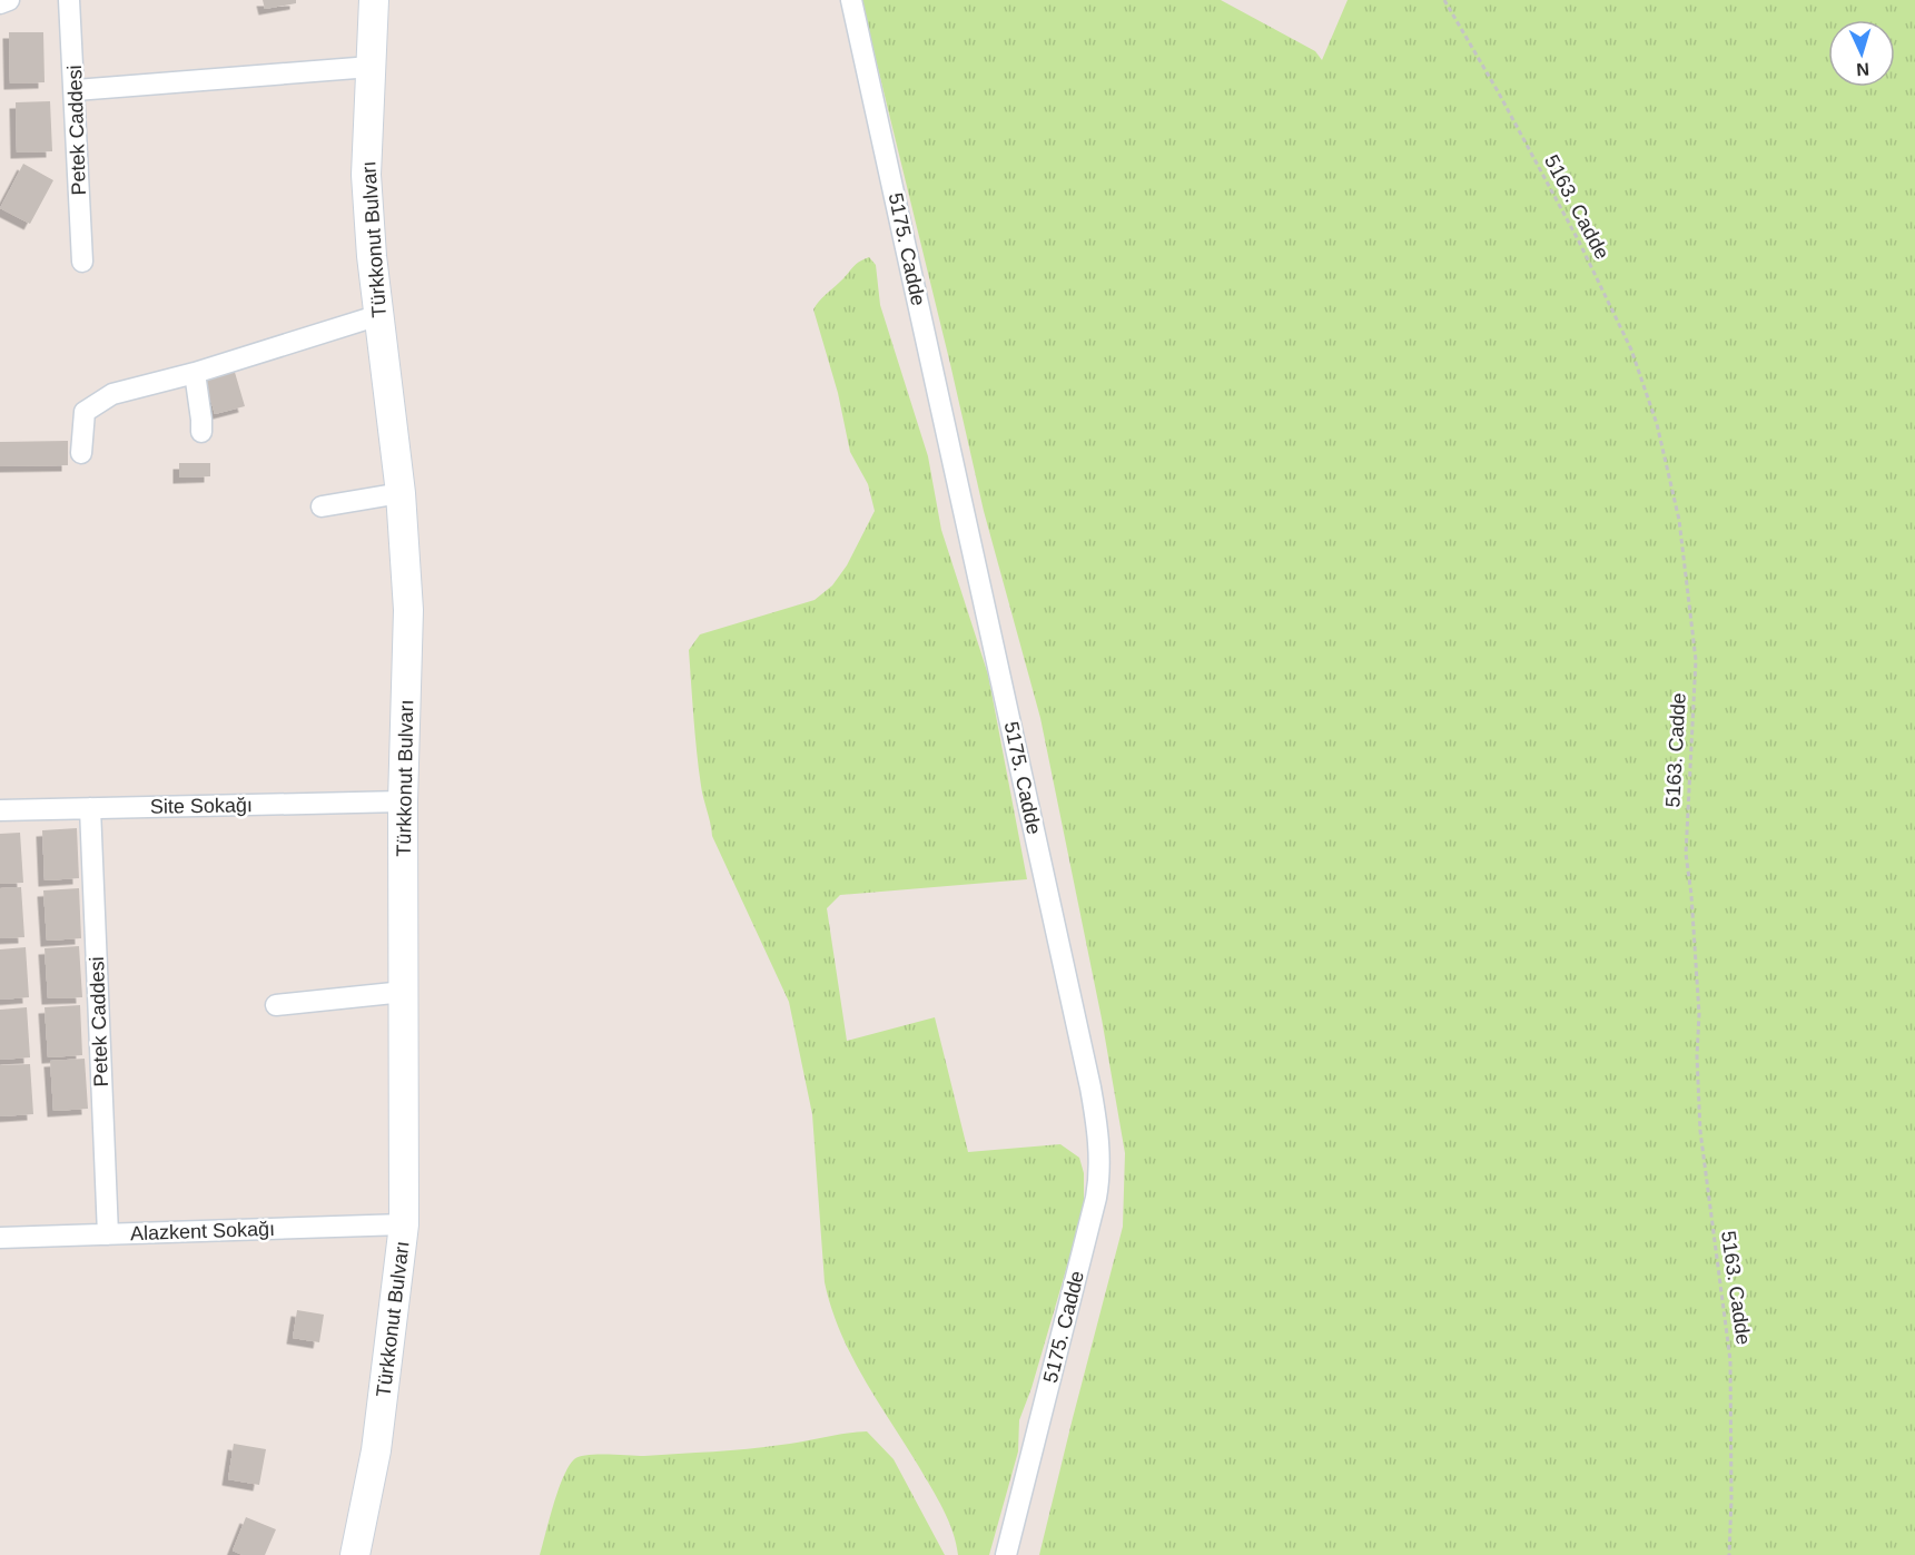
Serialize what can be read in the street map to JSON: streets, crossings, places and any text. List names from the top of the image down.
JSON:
{
  "streets": {
    "street": [
      "Petek Caddesi",
      "Türkkonut Bulvarı",
      "5175. Cadde",
      "Site Sokağı",
      "Alazkent Sokağı"
    ],
    "path": ["5163. Cadde"]
  },
  "crossings": [
    ["Petek Caddesi", "Site Sokağı"],
    ["Petek Caddesi", "Alazkent Sokağı"],
    ["Türkkonut Bulvarı", "Site Sokağı"],
    ["Türkkonut Bulvarı", "Alazkent Sokağı"]
  ],
  "north": "bottom"
}
